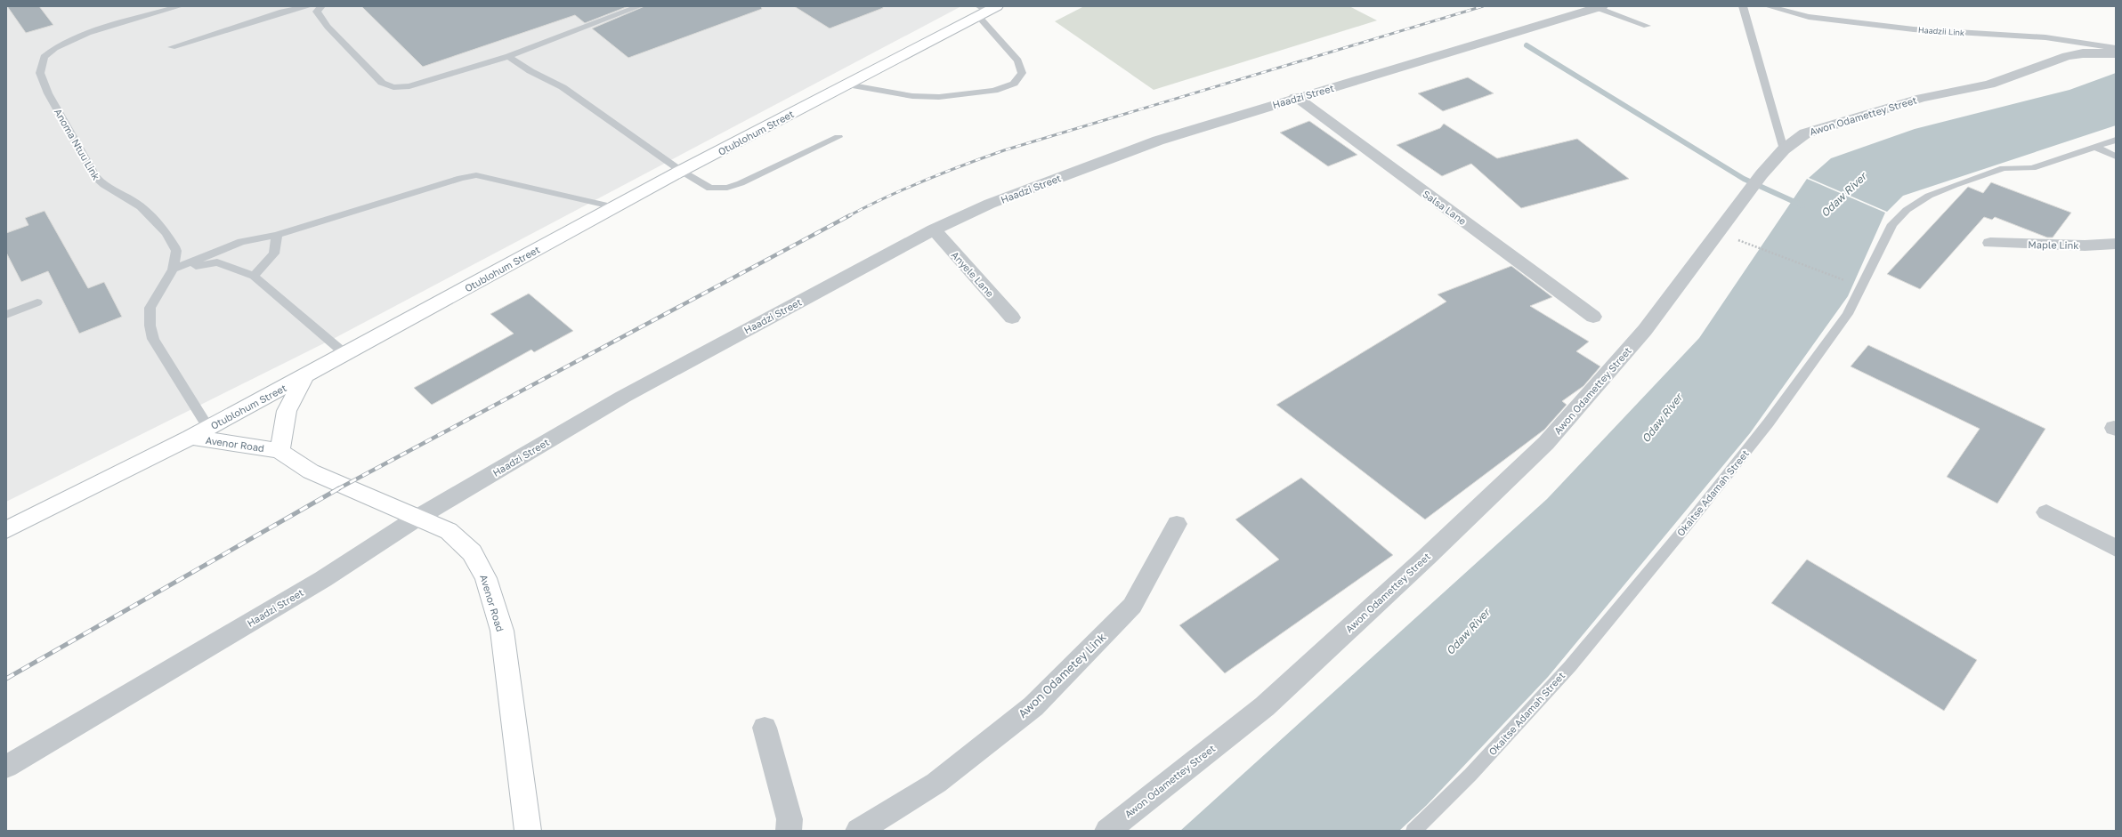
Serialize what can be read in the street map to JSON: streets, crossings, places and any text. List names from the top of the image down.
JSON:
{
  "streets": {
    "street": [
      "Haadzi Street",
      "Awon Odamettey Street",
      "Otublohum Street",
      "Salsa Lane",
      "Maple Link",
      "Anyele Lane",
      "Avenor Road",
      "Awon Odametey Link"
    ],
    "lane": ["Haadzii Link", "Anoma Ntuu Link", "Okaitse Adamah Street"]
  },
  "crossings": [
    ["Haadzi Street", "Salsa Lane"],
    ["Haadzi Street", "Anyele Lane"],
    ["Haadzi Street", "Avenor Road"],
    ["Otublohum Street", "Anoma Ntuu Link"],
    ["Otublohum Street", "Avenor Road"]
  ],
  "water": ["Odaw River"]
}
